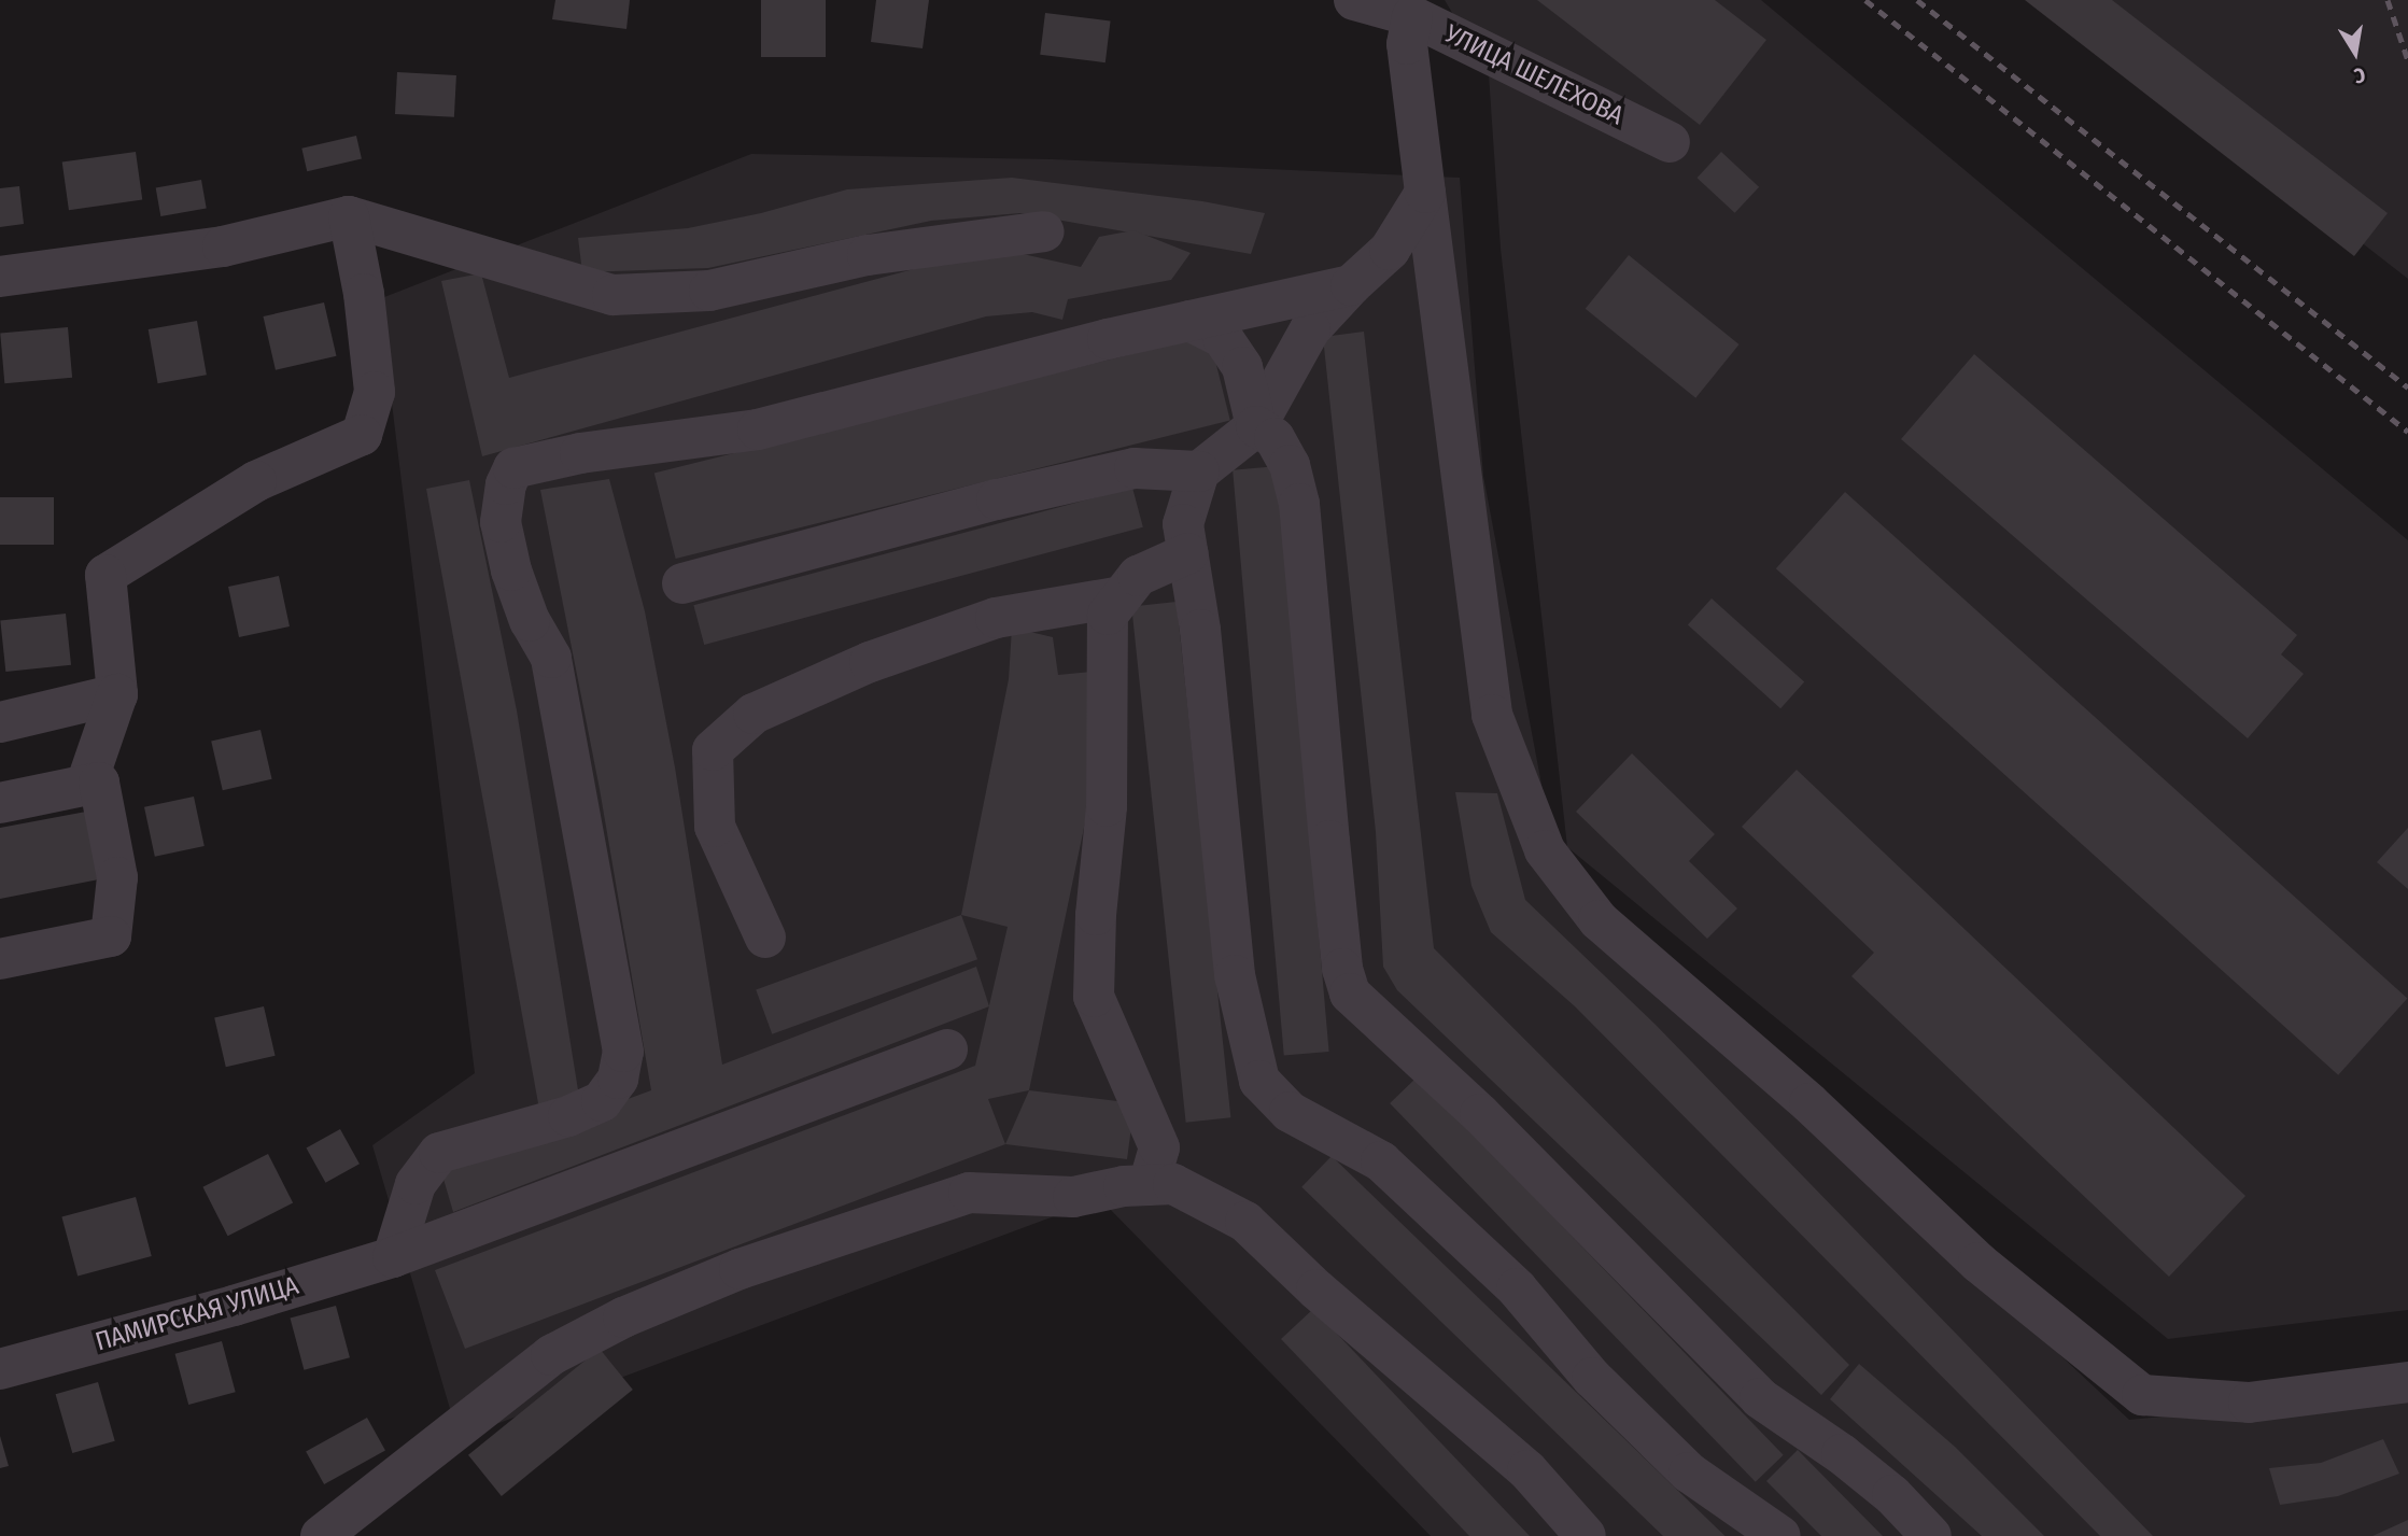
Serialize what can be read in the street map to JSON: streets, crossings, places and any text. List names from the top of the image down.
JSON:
{
  "streets": {
    "street": ["УЛИЦА ШЕЛЕХОВА", "ПАМИРСКАЯ УЛИЦА"]
  },
  "north": "bottom"
}
